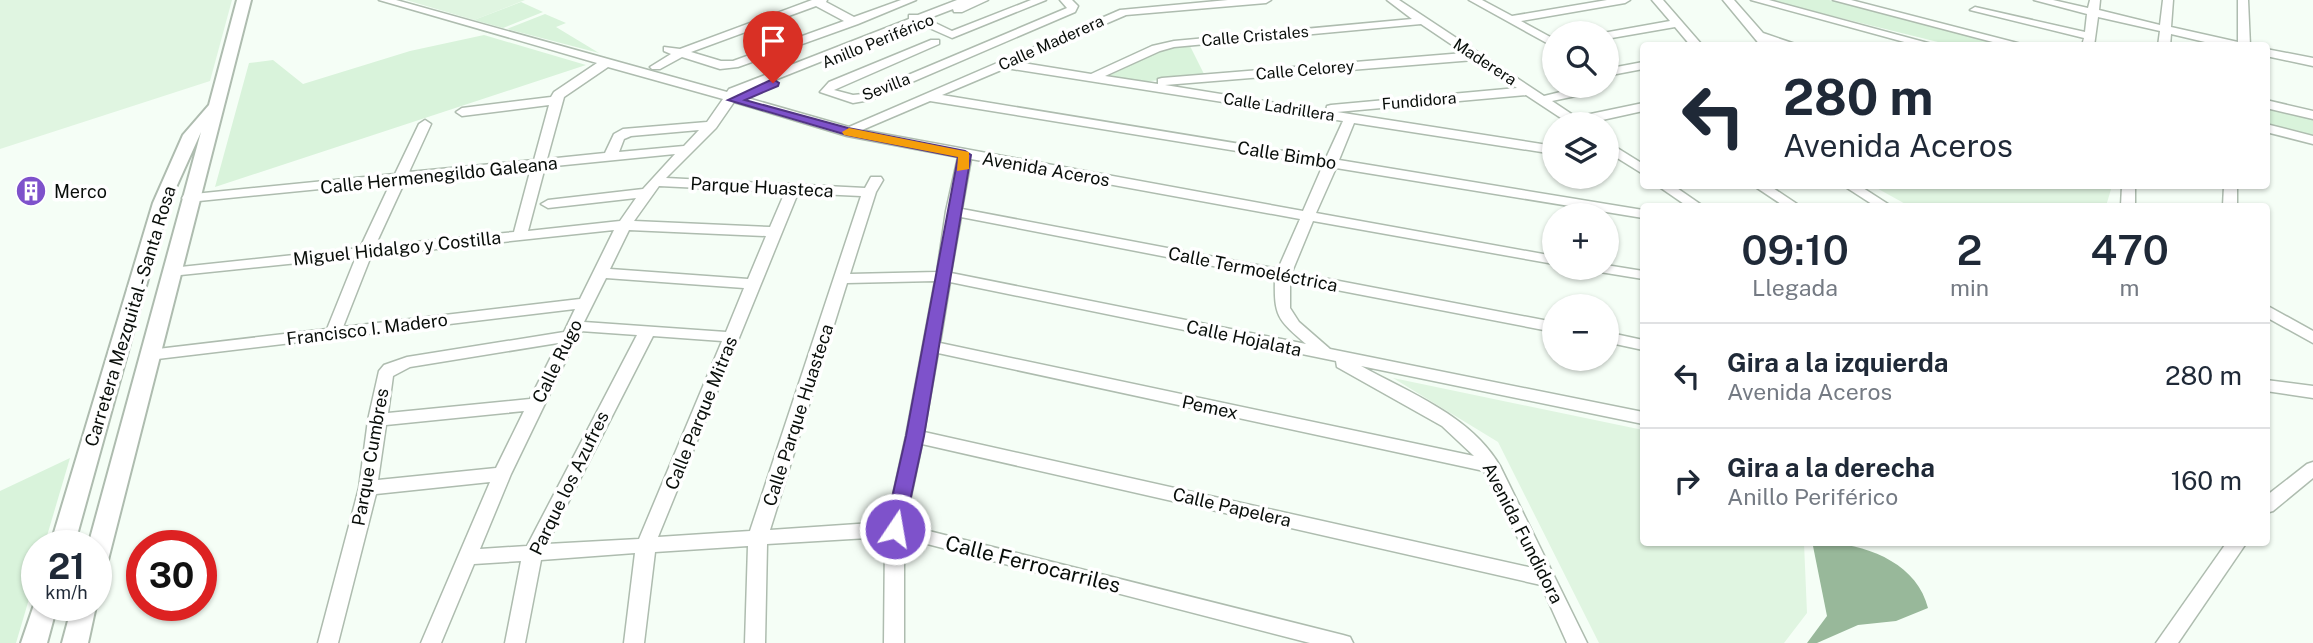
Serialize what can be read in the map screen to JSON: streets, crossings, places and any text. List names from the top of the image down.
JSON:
{
  "streets": {
    "main road": ["Carretera Mezquital - Santa Rosa"],
    "street": [
      "Calle Cristales",
      "Anillo Periférico",
      "Calle Maderera",
      "Maderera",
      "Calle Celorey",
      "Sevilla",
      "Fundidora",
      "Calle Ladrillera",
      "Calle Bimbo",
      "Avenida Aceros",
      "Calle Hermenegildo Galeana",
      "Parque Huasteca",
      "Miguel Hidalgo y Costilla",
      "Calle Termoeléctrica",
      "Francisco I. Madero",
      "Calle Hojalata",
      "Calle Rugo",
      "Pemex",
      "Calle Parque Mitras",
      "Calle Parque Huasteca",
      "Parque Cumbres",
      "Parque los Azufres",
      "Calle Papelera",
      "Avenida Fundidora",
      "Calle Ferrocarriles"
    ]
  },
  "crossings": [
    ["Calle Cristales", "Maderera"],
    ["Calle Cristales", "Calle Ladrillera"],
    ["Anillo Periférico", "Sevilla"],
    ["Anillo Periférico", "Avenida Aceros"],
    ["Anillo Periférico", "Calle Rugo"],
    ["Calle Maderera", "Calle Ladrillera"],
    ["Calle Maderera", "Calle Bimbo"],
    ["Calle Maderera", "Avenida Aceros"],
    ["Maderera", "Calle Celorey"],
    ["Maderera", "Fundidora"],
    ["Calle Celorey", "Calle Ladrillera"],
    ["Fundidora", "Calle Ladrillera"],
    ["Calle Ladrillera", "Avenida Fundidora"],
    ["Calle Bimbo", "Avenida Fundidora"],
    ["Avenida Aceros", "Calle Rugo"],
    ["Avenida Aceros", "Avenida Fundidora"],
    ["Calle Hermenegildo Galeana", "Carretera Mezquital - Santa Rosa"],
    ["Calle Hermenegildo Galeana", "Calle Rugo"],
    ["Parque Huasteca", "Calle Rugo"],
    ["Parque Huasteca", "Calle Parque Mitras"],
    ["Parque Huasteca", "Calle Parque Huasteca"],
    ["Miguel Hidalgo y Costilla", "Carretera Mezquital - Santa Rosa"],
    ["Miguel Hidalgo y Costilla", "Calle Rugo"],
    ["Miguel Hidalgo y Costilla", "Calle Parque Mitras"],
    ["Calle Termoeléctrica", "Avenida Fundidora"],
    ["Carretera Mezquital - Santa Rosa", "Francisco I. Madero"],
    ["Francisco I. Madero", "Calle Rugo"],
    ["Calle Hojalata", "Calle Parque Huasteca"],
    ["Calle Hojalata", "Avenida Fundidora"],
    ["Calle Rugo", "Parque Cumbres"],
    ["Calle Rugo", "Calle Ferrocarriles"],
    ["Pemex", "Avenida Fundidora"],
    ["Calle Parque Mitras", "Parque Cumbres"],
    ["Calle Parque Mitras", "Calle Ferrocarriles"],
    ["Calle Parque Huasteca", "Calle Ferrocarriles"],
    ["Parque Cumbres", "Parque los Azufres"],
    ["Parque los Azufres", "Calle Ferrocarriles"],
    ["Calle Papelera", "Avenida Fundidora"]
  ],
  "places": {
    "building": ["Merco"]
  },
  "page": {
    "map_buttons": ["+", "−"],
    "turn": ["280 m", "Avenida Aceros"],
    "eta": [
      "09:10",
      "Llegada",
      "2",
      "min",
      "470",
      "m"
    ],
    "list": [
      {
        "name": "Gira a la izquierda",
        "note": "Avenida Aceros",
        "value": "280 m"
      },
      {
        "name": "Gira a la derecha",
        "note": "Anillo Periférico",
        "value": "160 m"
      }
    ],
    "speed": "21 km/h",
    "limit": "30"
  }
}
